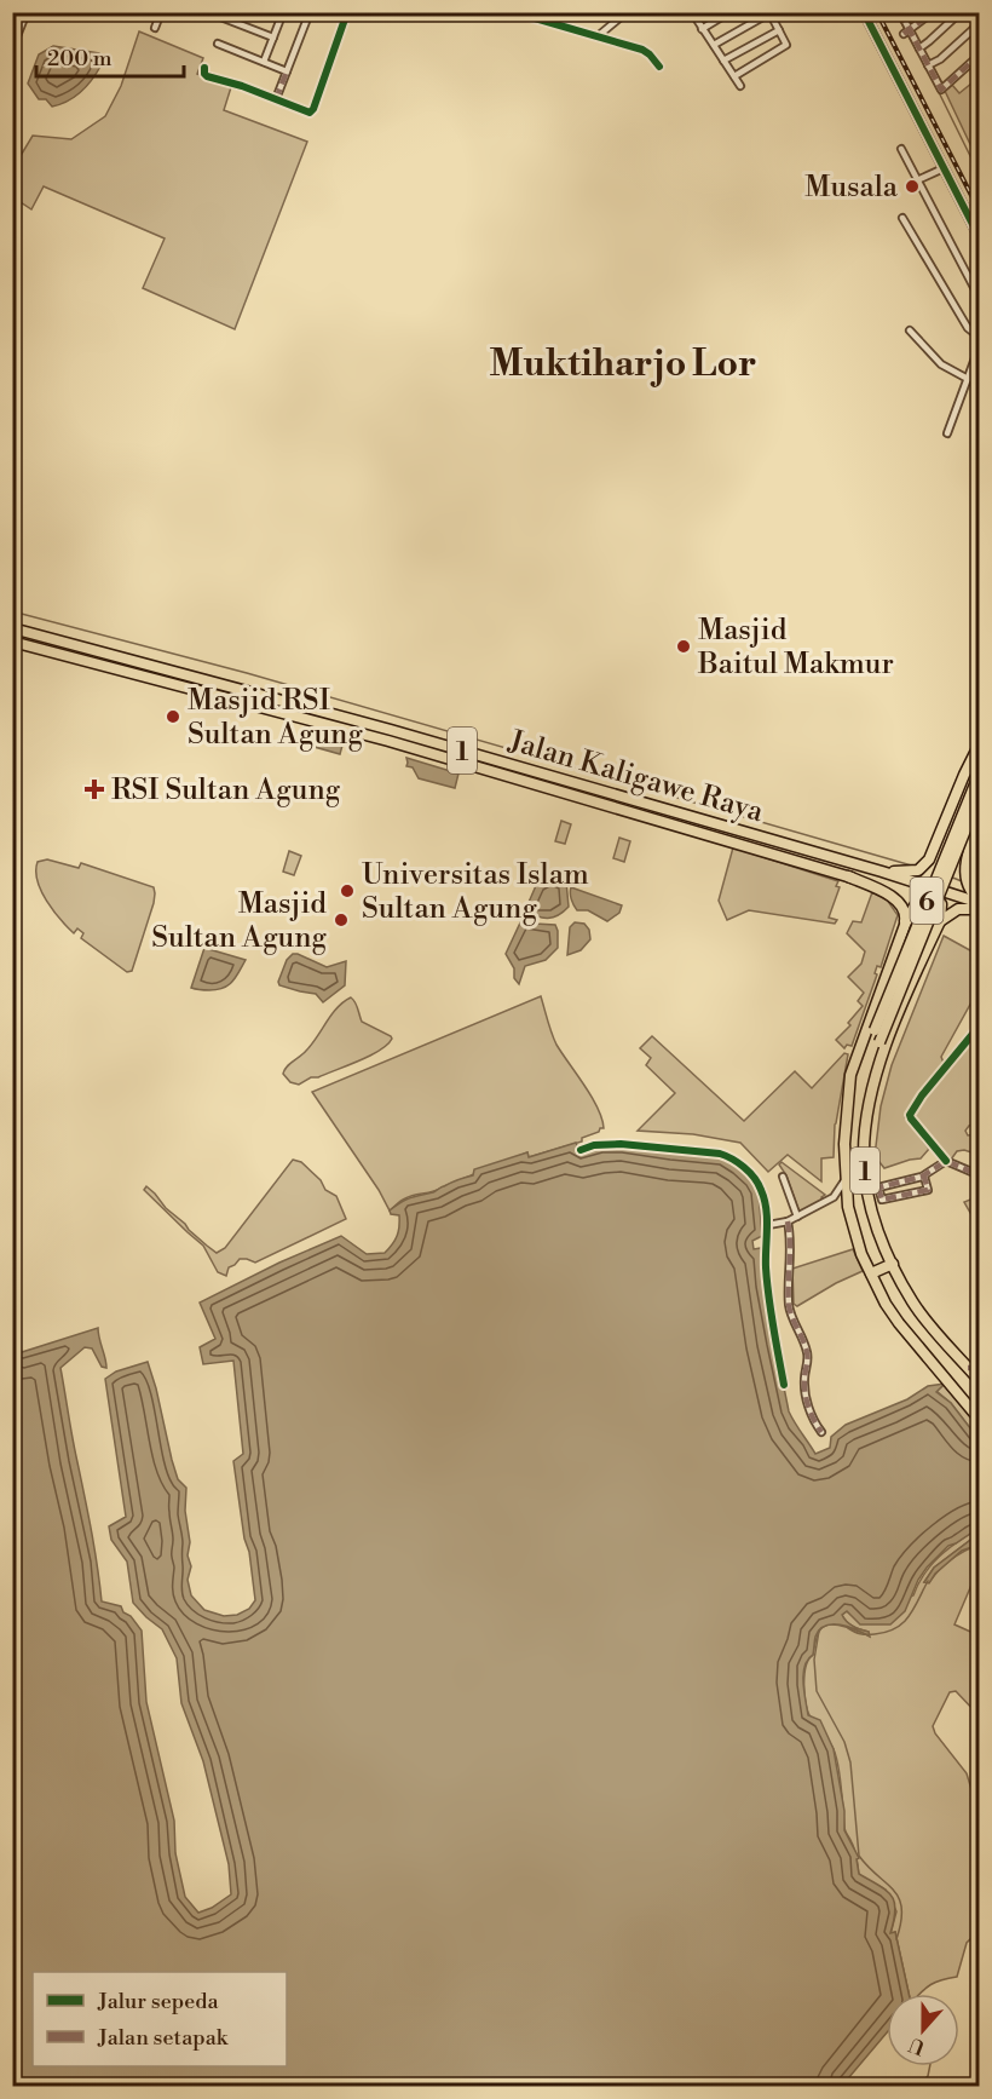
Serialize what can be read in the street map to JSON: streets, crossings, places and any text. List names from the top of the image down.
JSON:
{
  "streets": {
    "highway": ["1", "Jalan Kaligawe Raya", "6"]
  },
  "crossings": [
    ["1", "Jalan Kaligawe Raya"],
    ["1", "6"]
  ],
  "districts": ["Muktiharjo Lor"],
  "places": {
    "other": [
      "Musala",
      "Masjid Baitul Makmur",
      "Masjid RSI Sultan Agung",
      "Universitas Islam Sultan Agung",
      "Masjid Sultan Agung"
    ],
    "health": ["RSI Sultan Agung"]
  },
  "legend": ["Jalur sepeda", "Jalan setapak"],
  "scale_bar": "200 m",
  "north": "bottom"
}
